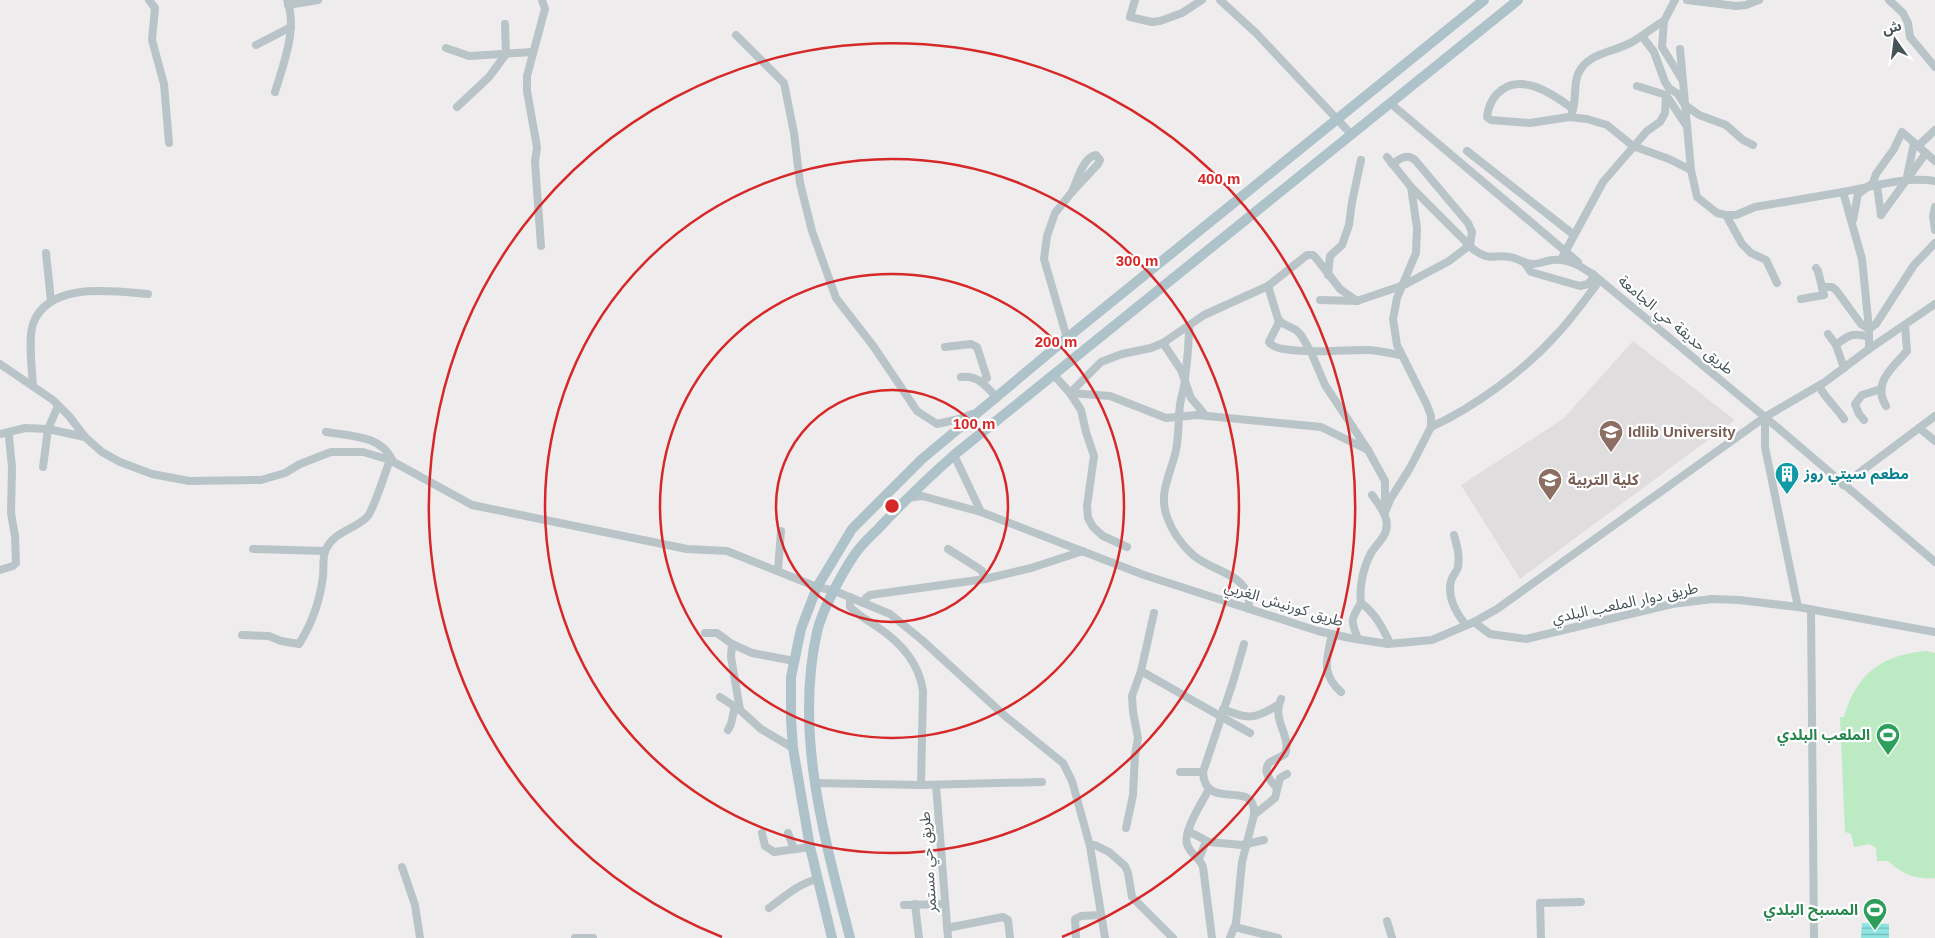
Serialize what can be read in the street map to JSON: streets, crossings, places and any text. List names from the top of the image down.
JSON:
{
  "streets": {
    "street": [
      "طريق حديقة حي الجامعة",
      "طريق دوار الملعب البلدي",
      "طريق كورنيش الغربي",
      "طريق حي مستمر"
    ]
  },
  "crossings": [
    ["طريق حديقة حي الجامعة", "طريق كورنيش الغربي"],
    ["طريق دوار الملعب البلدي", "طريق كورنيش الغربي"]
  ],
  "places": {
    "school or university": ["Idlib University", "كلية التربية"],
    "building": ["مطعم سيتي روز"],
    "sports": ["الملعب البلدي", "المسبح البلدي"]
  },
  "north": "top",
  "rings": [
    "400 m",
    "300 m",
    "200 m",
    "100 m"
  ]
}
